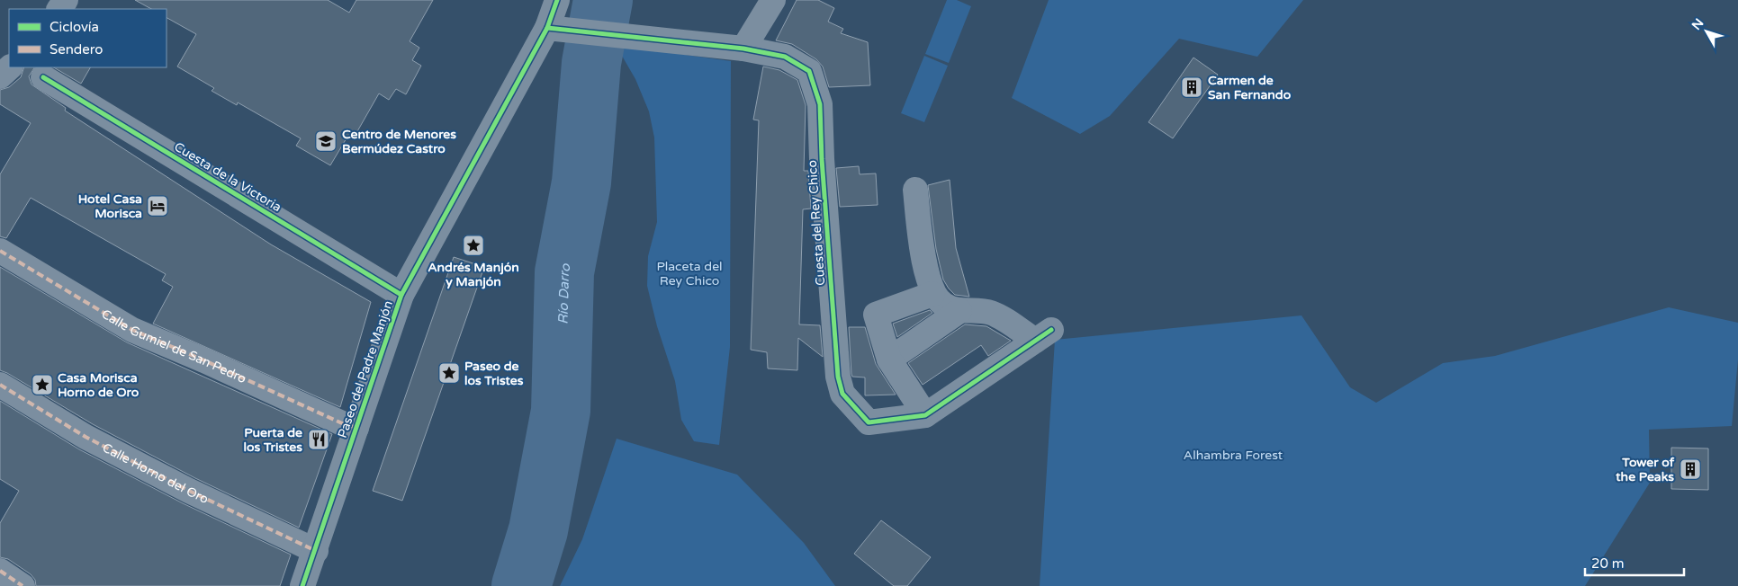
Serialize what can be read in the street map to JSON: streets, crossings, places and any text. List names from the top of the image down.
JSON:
{
  "streets": {
    "street": [
      "Cuesta de la Victoria",
      "Cuesta del Rey Chico",
      "Calle Gumiel de San Pedro",
      "Paseo del Padre Manjón",
      "Calle Horno del Oro"
    ]
  },
  "crossings": [
    ["Cuesta de la Victoria", "Paseo del Padre Manjón"],
    ["Cuesta del Rey Chico", "Paseo del Padre Manjón"],
    ["Calle Gumiel de San Pedro", "Paseo del Padre Manjón"],
    ["Paseo del Padre Manjón", "Calle Horno del Oro"]
  ],
  "water": ["Río Darro"],
  "parks": ["Placeta del Rey Chico", "Alhambra Forest"],
  "places": {
    "building": ["Carmen de San Fernando", "Tower of the Peaks"],
    "school or university": ["Centro de Menores Bermúdez Castro"],
    "hotel": ["Hotel Casa Morisca"],
    "place": ["Andrés Manjón y Manjón", "Paseo de los Tristes", "Casa Morisca Horno de Oro"],
    "restaurant": ["Puerta de los Tristes"]
  },
  "legend": ["Ciclovía", "Sendero"],
  "scale_bar": "20 m",
  "north": "top left"
}
